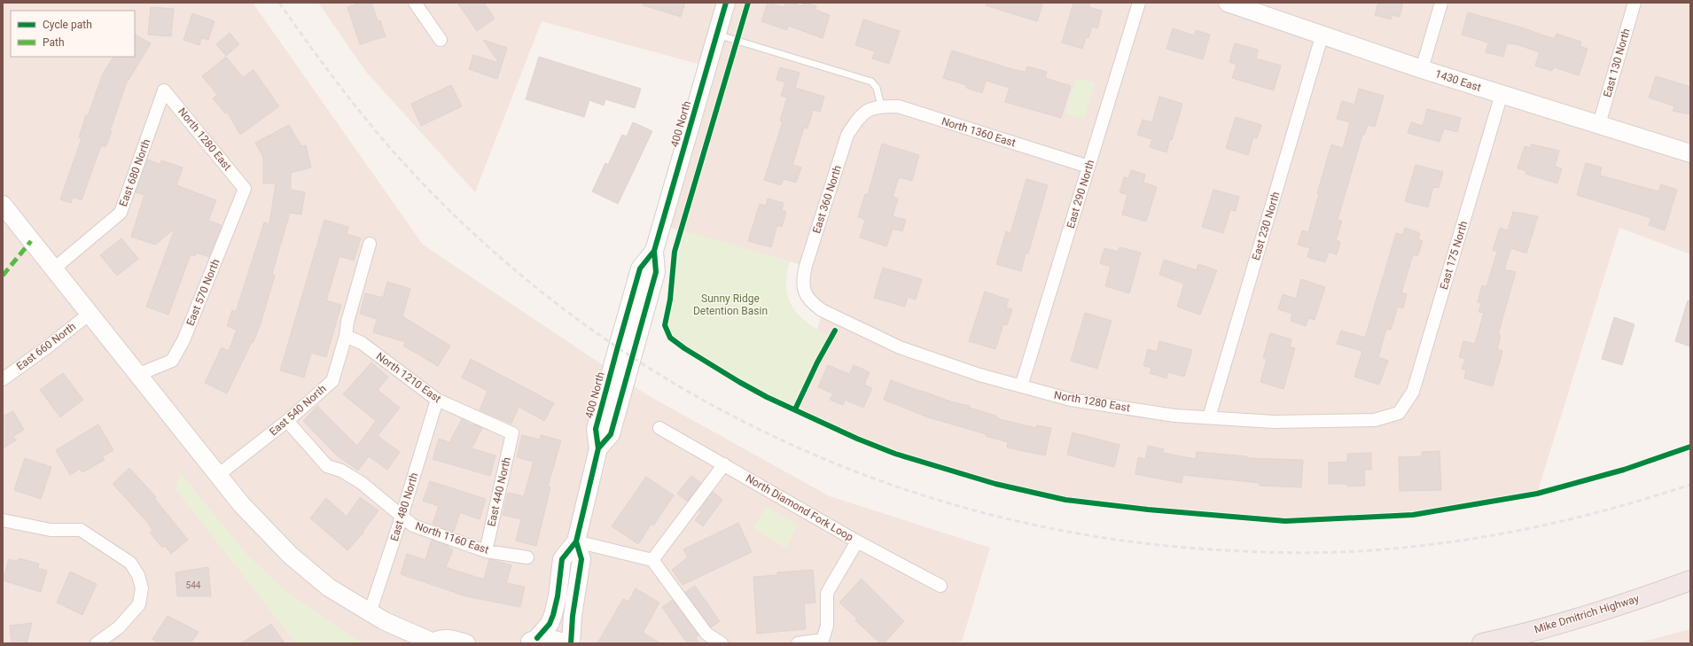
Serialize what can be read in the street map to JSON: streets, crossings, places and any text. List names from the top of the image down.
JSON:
{
  "streets": {
    "highway": ["Mike Dmitrich Highway"],
    "main road": ["1430 East", "400 North"],
    "street": [
      "East 130 North",
      "North 1360 East",
      "North 1280 East",
      "East 680 North",
      "East 290 North",
      "East 360 North",
      "East 230 North",
      "East 175 North",
      "East 570 North",
      "East 660 North",
      "North 1210 East",
      "East 540 North",
      "East 440 North",
      "East 480 North",
      "North Diamond Fork Loop",
      "North 1160 East"
    ]
  },
  "crossings": [
    ["East 130 North", "1430 East"],
    ["1430 East", "East 230 North"],
    ["1430 East", "East 175 North"],
    ["North 1360 East", "East 290 North"],
    ["North 1360 East", "East 360 North"],
    ["North 1280 East", "East 680 North"],
    ["North 1280 East", "East 290 North"],
    ["North 1280 East", "East 360 North"],
    ["North 1280 East", "East 230 North"],
    ["North 1280 East", "East 175 North"],
    ["North 1280 East", "East 570 North"],
    ["North 1210 East", "East 540 North"],
    ["North 1210 East", "East 440 North"],
    ["North 1210 East", "East 480 North"],
    ["East 540 North", "North 1160 East"],
    ["East 440 North", "North 1160 East"],
    ["East 480 North", "North 1160 East"]
  ],
  "parks": ["Sunny Ridge Detention Basin"],
  "house_numbers": ["544"],
  "legend": ["Cycle path", "Path"]
}
